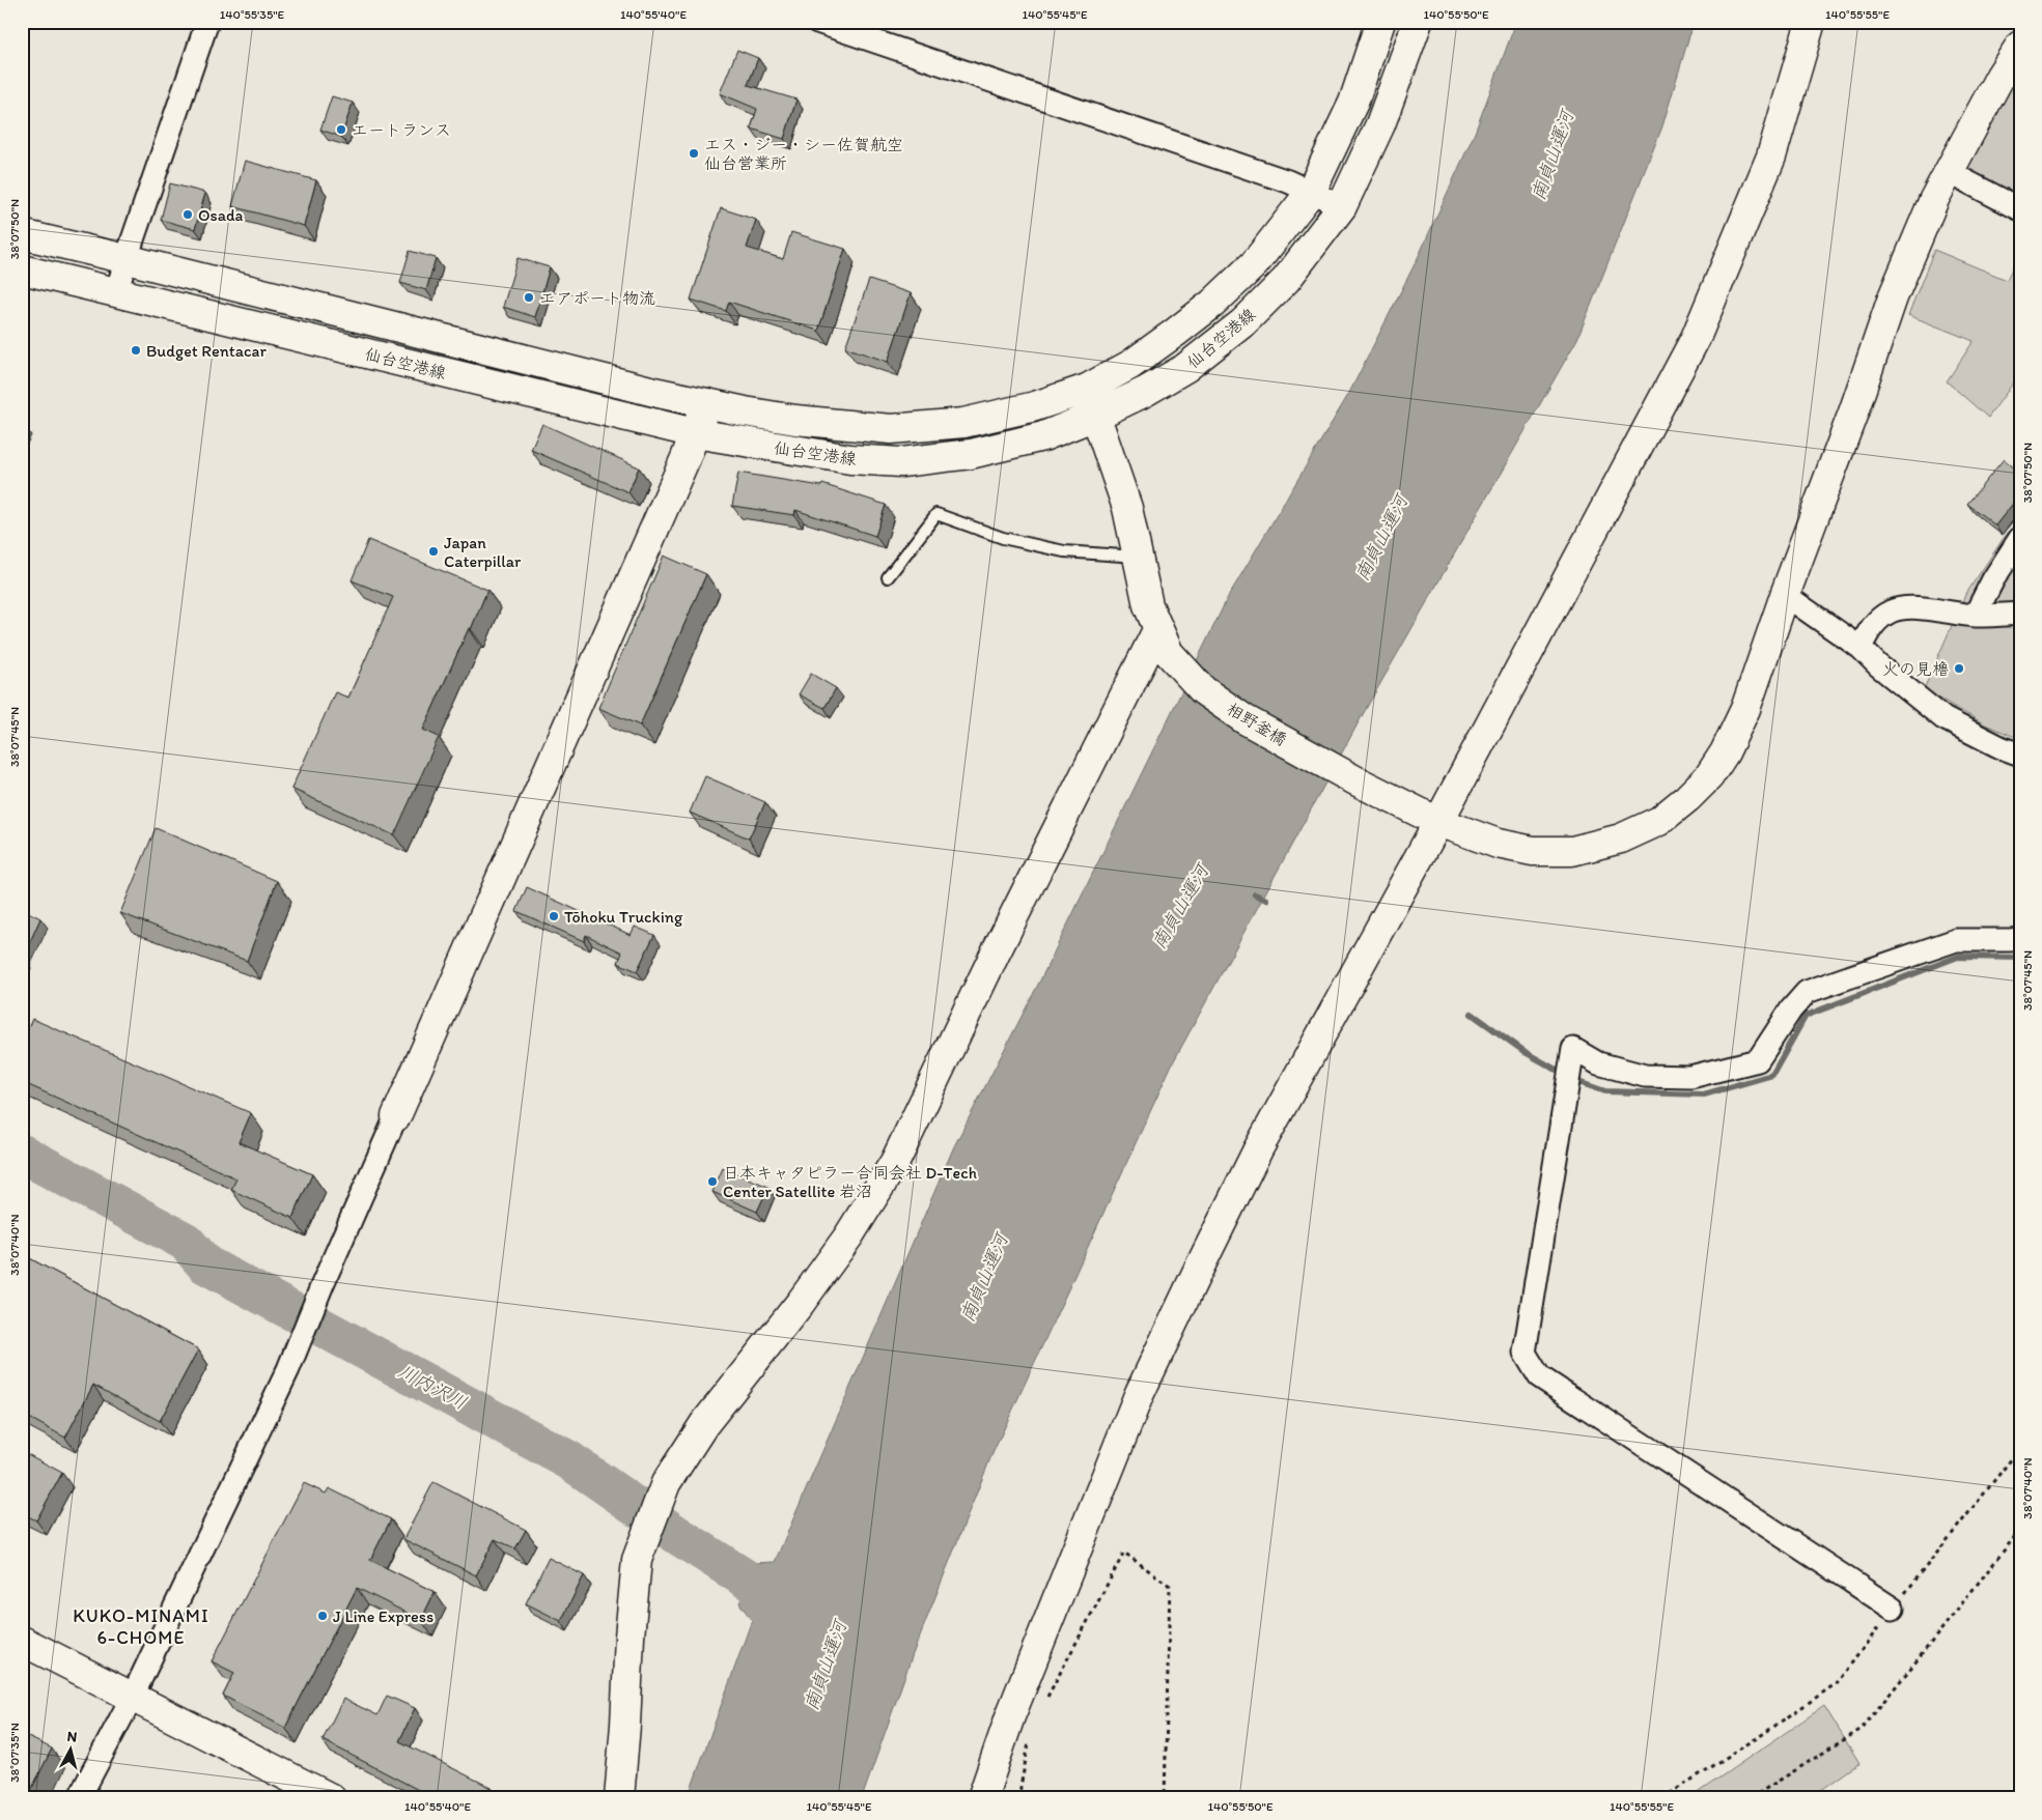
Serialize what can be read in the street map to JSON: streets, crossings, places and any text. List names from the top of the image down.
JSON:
{
  "streets": {
    "street": ["仙台空港線", "相野釜橋"]
  },
  "crossings": [
    ["仙台空港線", "相野釜橋"]
  ],
  "districts": ["KUKO-MINAMI 6-CHOME"],
  "water": ["南貞山運河", "川内沢川"],
  "places": [
    "エートランス",
    "エス・ジー・シー佐賀航空 仙台営業所",
    "Osada",
    "エアポート物流",
    "Budget Rentacar",
    "Japan Caterpillar",
    "火の見櫓",
    "Tōhoku Trucking",
    "日本キャタピラー合同会社 D-Tech Center Satellite 岩沼",
    "J Line Express"
  ],
  "north": "top",
  "coordinates": [
    "140°55'35\"E",
    "140°55'40\"E",
    "140°55'45\"E",
    "140°55'50\"E",
    "140°55'55\"E",
    "38°07'50\"N",
    "38°07'45\"N",
    "38°07'40\"N",
    "38°07'35\"N"
  ]
}
